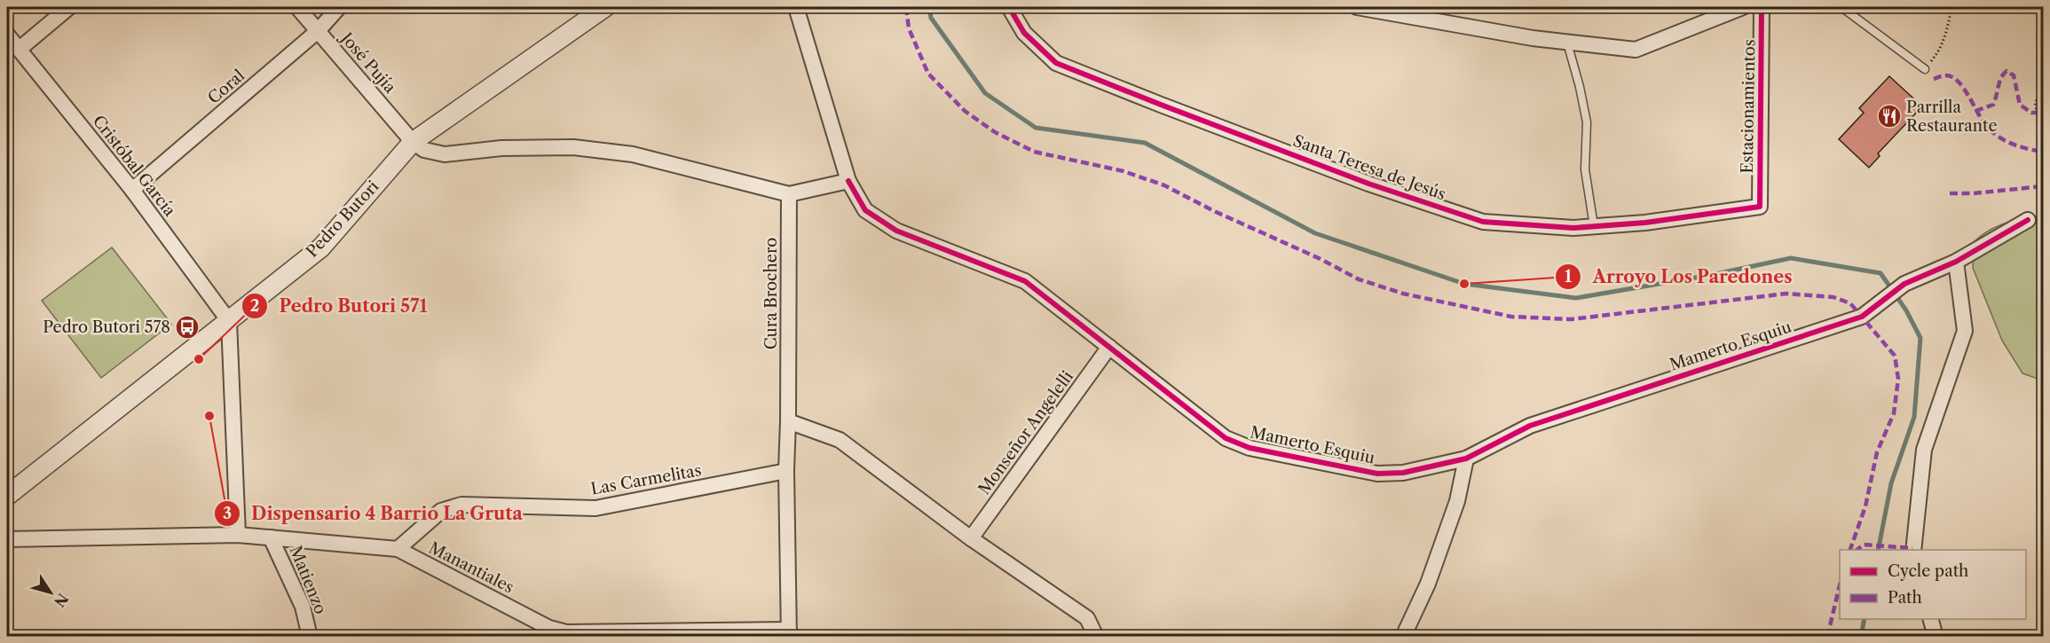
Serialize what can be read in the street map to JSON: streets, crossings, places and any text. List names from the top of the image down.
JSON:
{
  "streets": {
    "street": [
      "José Pujía",
      "Coral",
      "Estacionamientos",
      "Cristóbal García",
      "Santa Teresa de Jesús",
      "Pedro Butori",
      "Cura Brochero",
      "Mamerto Esquiu",
      "Monseñor Angelelli",
      "Las Carmelitas",
      "Manantiales",
      "Matienzo"
    ]
  },
  "crossings": [
    ["José Pujía", "Coral"],
    ["José Pujía", "Pedro Butori"],
    ["Coral", "Cristóbal García"],
    ["Estacionamientos", "Santa Teresa de Jesús"],
    ["Cristóbal García", "Pedro Butori"],
    ["Cura Brochero", "Las Carmelitas"],
    ["Cura Brochero", "Manantiales"],
    ["Mamerto Esquiu", "Monseñor Angelelli"],
    ["Las Carmelitas", "Manantiales"],
    ["Manantiales", "Matienzo"]
  ],
  "places": {
    "restaurant": ["Parrilla Restaurante"],
    "other": ["Arroyo Los Paredones", "Pedro Butori 571", "Dispensario 4 Barrio La Gruta"],
    "bus stop": ["Pedro Butori 578"]
  },
  "legend": ["Cycle path", "Path"],
  "north": "bottom right"
}
